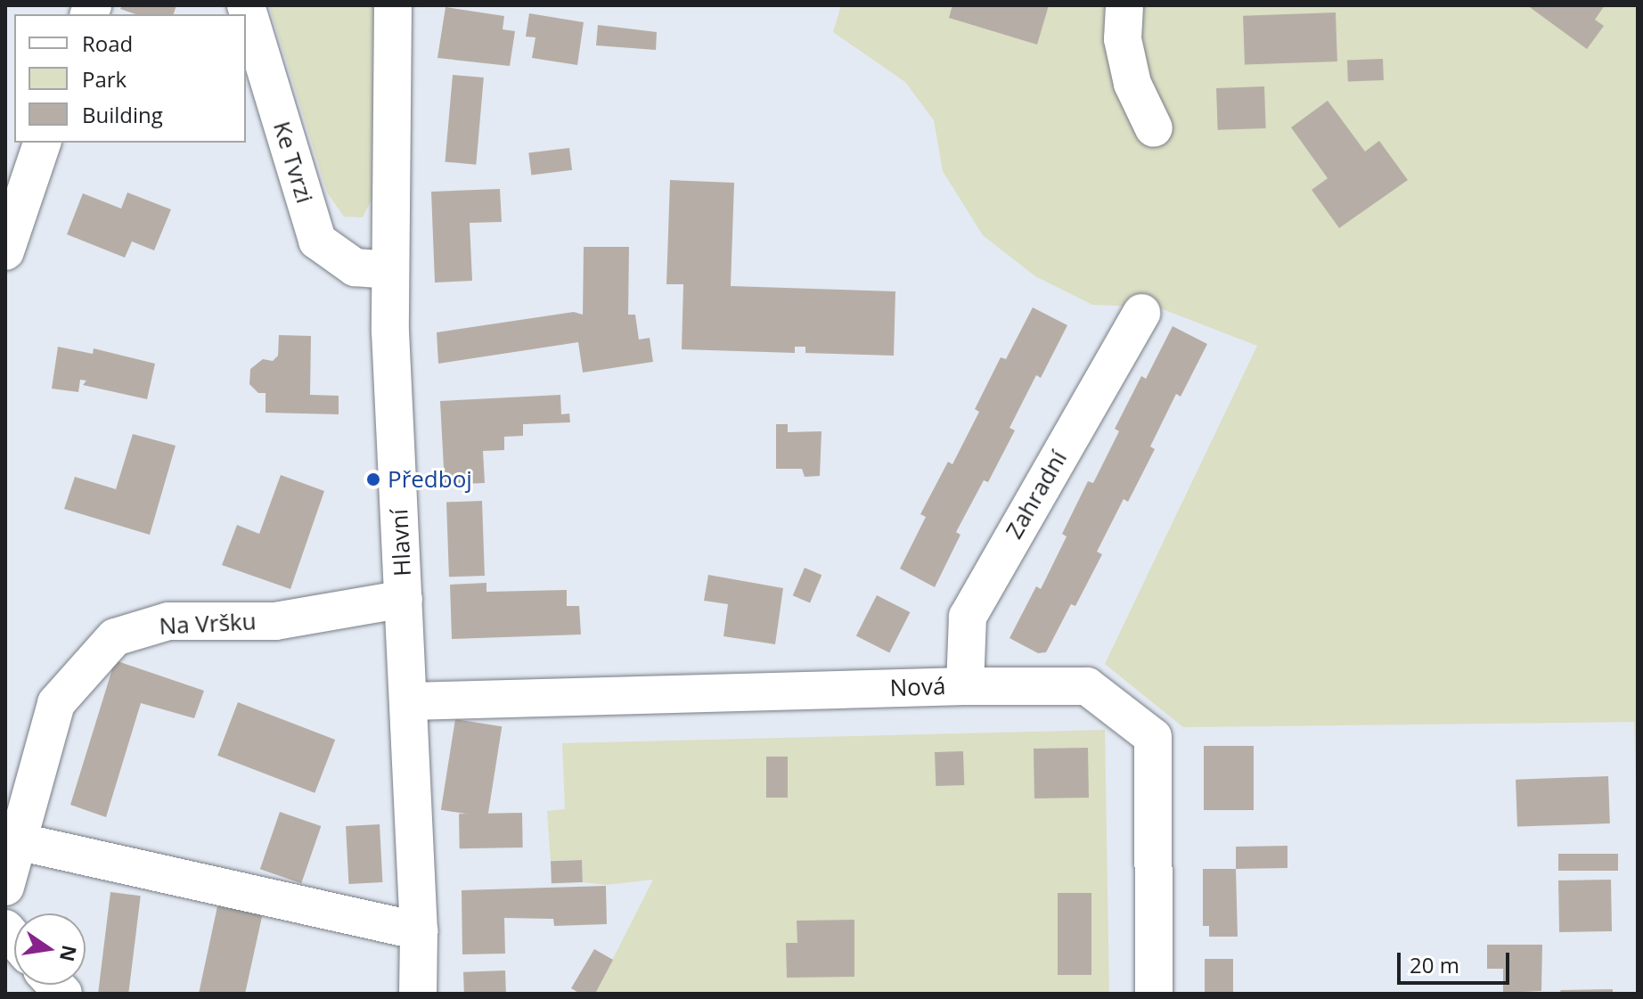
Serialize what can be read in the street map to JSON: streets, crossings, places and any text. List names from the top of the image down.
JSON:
{
  "streets": {
    "street": [
      "Ke Tvrzi",
      "Zahradní",
      "Hlavní",
      "Na Vršku",
      "Nová"
    ]
  },
  "crossings": [
    ["Ke Tvrzi", "Hlavní"],
    ["Zahradní", "Nová"],
    ["Hlavní", "Na Vršku"],
    ["Hlavní", "Nová"]
  ],
  "places": ["Předboj"],
  "legend": ["Road", "Park", "Building"],
  "scale_bar": "20 m",
  "north": "right"
}
